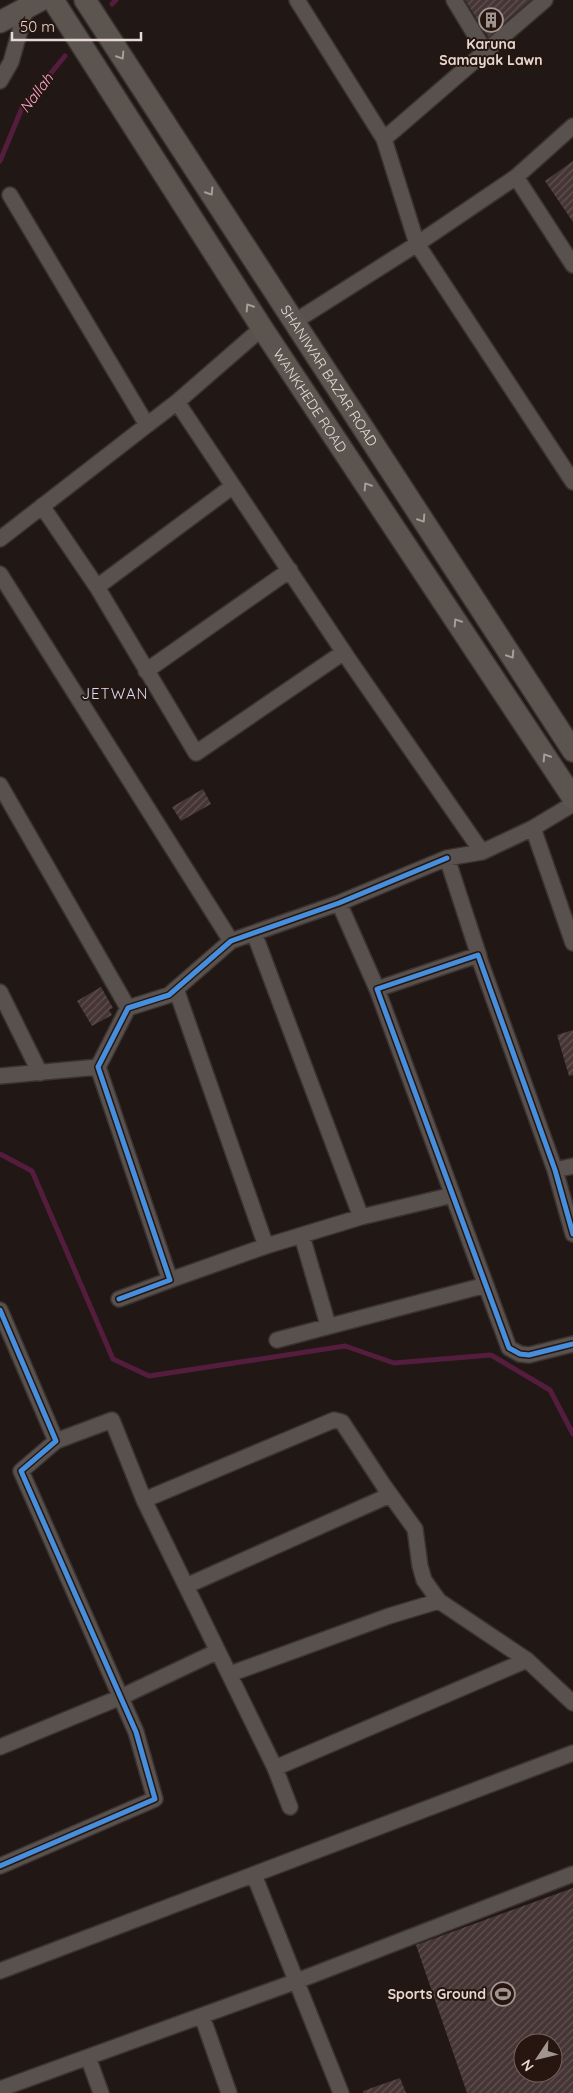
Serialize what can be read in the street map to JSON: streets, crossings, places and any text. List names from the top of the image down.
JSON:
{
  "streets": {
    "main road": ["SHANIWAR BAZAR ROAD", "WANKHEDE ROAD"]
  },
  "one_way": ["SHANIWAR BAZAR ROAD", "WANKHEDE ROAD"],
  "districts": ["JETWAN"],
  "water": ["Nallah"],
  "places": {
    "building": ["Karuna Samayak Lawn"],
    "sports": ["Sports Ground"]
  },
  "scale_bar": "50 m",
  "north": "bottom left"
}
